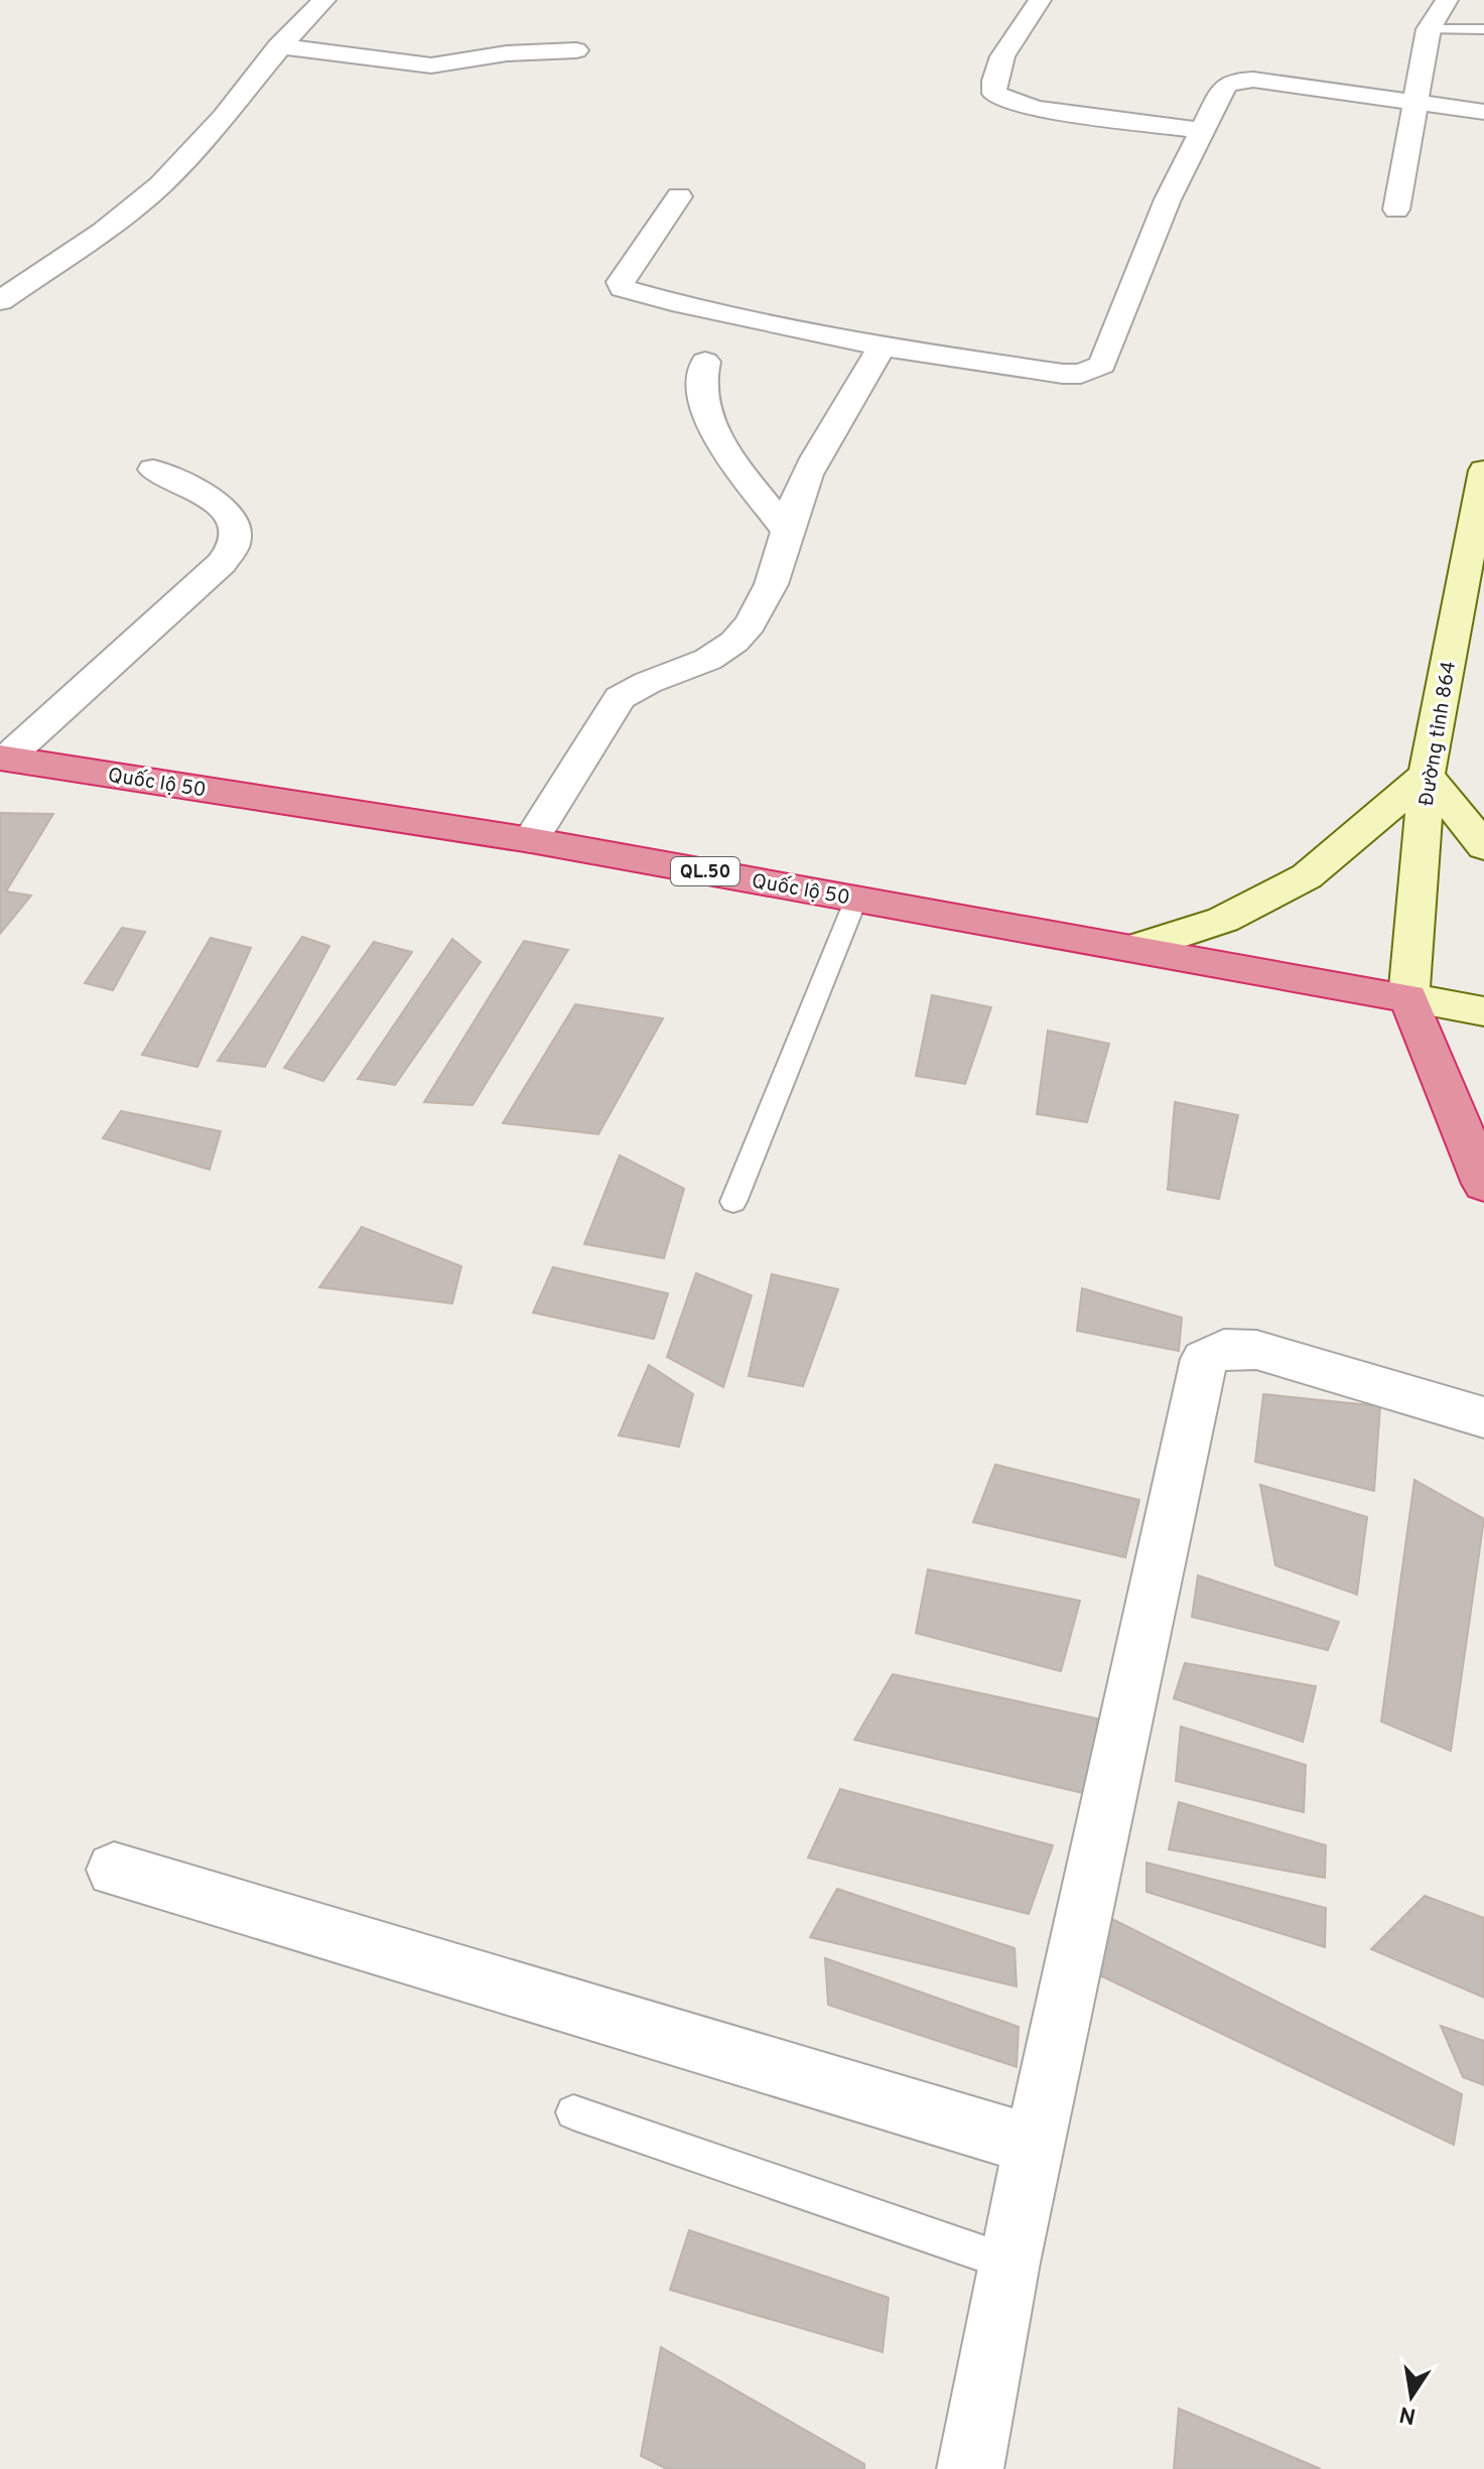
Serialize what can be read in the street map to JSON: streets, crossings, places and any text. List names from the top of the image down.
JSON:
{
  "streets": {
    "highway": ["Quốc lộ 50", "QL.50"],
    "main road": ["Đường tỉnh 864"]
  },
  "crossings": [
    ["Đường tỉnh 864", "Quốc lộ 50"]
  ],
  "north": "bottom"
}
